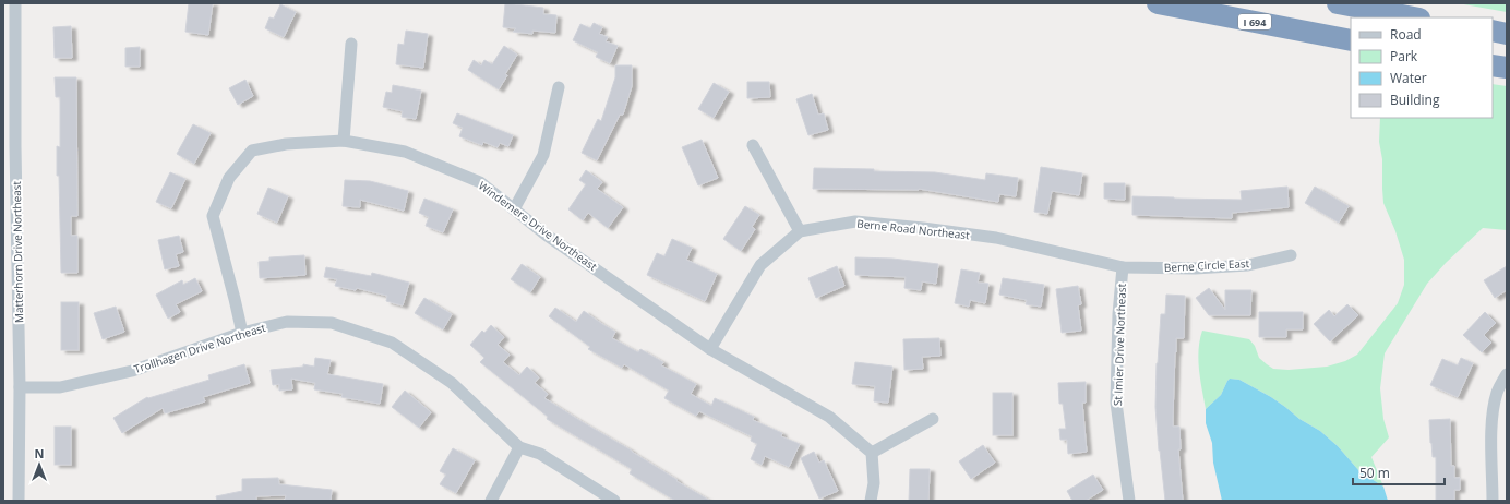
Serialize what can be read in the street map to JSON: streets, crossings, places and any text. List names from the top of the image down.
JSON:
{
  "streets": {
    "highway": ["I 694"],
    "street": [
      "Windemere Drive Northeast",
      "Berne Road Northeast",
      "Matterhorn Drive Northeast",
      "Berne Circle East",
      "St Imier Drive Northeast",
      "Trollhagen Drive Northeast"
    ]
  },
  "crossings": [
    ["Windemere Drive Northeast", "Trollhagen Drive Northeast"],
    ["Berne Road Northeast", "Berne Circle East"],
    ["Berne Road Northeast", "St Imier Drive Northeast"],
    ["Matterhorn Drive Northeast", "Trollhagen Drive Northeast"],
    ["Berne Circle East", "St Imier Drive Northeast"]
  ],
  "legend": [
    "Road",
    "Park",
    "Water",
    "Building"
  ],
  "scale_bar": "50 m",
  "north": "top"
}
